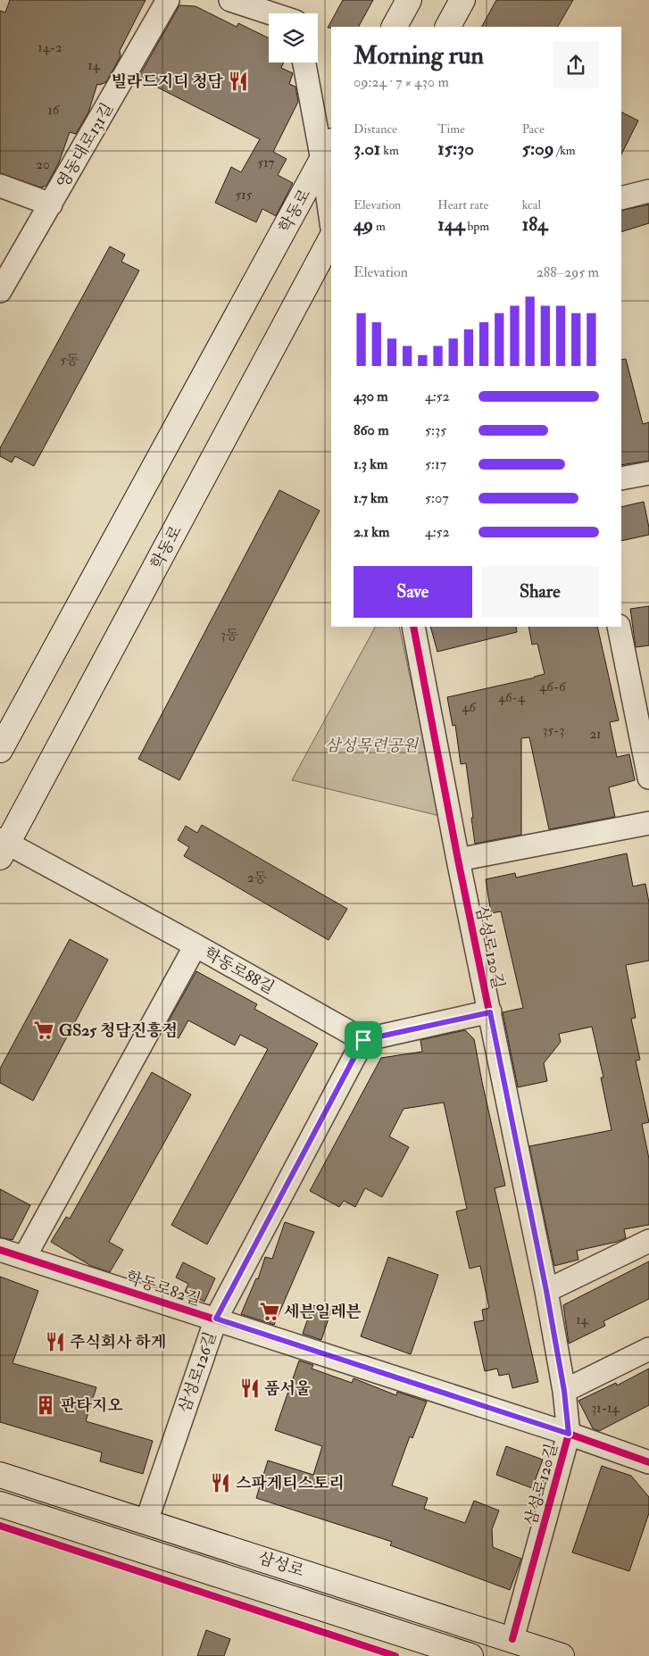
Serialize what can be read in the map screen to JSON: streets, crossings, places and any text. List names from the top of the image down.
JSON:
{
  "streets": {
    "main road": ["학동로", "삼성로"],
    "street": [
      "영동대로131길",
      "삼성로120길",
      "학동로88길",
      "학동로82길",
      "삼성로126길"
    ]
  },
  "crossings": [
    ["학동로", "학동로88길"],
    ["삼성로120길", "학동로82길"],
    ["삼성로120길", "삼성로"],
    ["학동로88길", "삼성로126길"],
    ["학동로82길", "삼성로126길"],
    ["삼성로126길", "삼성로"]
  ],
  "parks": ["삼성목련공원"],
  "places": {
    "restaurant": [
      "빌라드지디 청담",
      "주식회사 하게",
      "품서울",
      "스파게티스토리"
    ],
    "supermarket": ["GS25 청담진흥점", "세븐일레븐"],
    "building": ["판타지오"]
  },
  "house_numbers": [
    "14-2",
    "14",
    "16",
    "517",
    "20",
    "515",
    "5동",
    "3동",
    "46-6",
    "46-4",
    "46",
    "35-3",
    "21",
    "2동",
    "14",
    "31-14"
  ],
  "page": {
    "heading": ["Morning run", "09:24 · 7 × 430 m"],
    "stats": [
      ["Distance", "3.01 km"],
      ["Time", "15:30"],
      ["Pace", "5:09 /km"],
      ["Elevation", "49 m"],
      ["Heart rate", "144 bpm"],
      ["kcal", "184"]
    ],
    "chart": ["Elevation", "288–295 m"],
    "list": [
      {
        "name": "430 m",
        "note": "4:52"
      },
      {
        "name": "860 m",
        "note": "5:35"
      },
      {
        "name": "1.3 km",
        "note": "5:17"
      },
      {
        "name": "1.7 km",
        "note": "5:07"
      },
      {
        "name": "2.1 km",
        "note": "4:52"
      }
    ],
    "buttons": ["Save", "Share"]
  }
}
